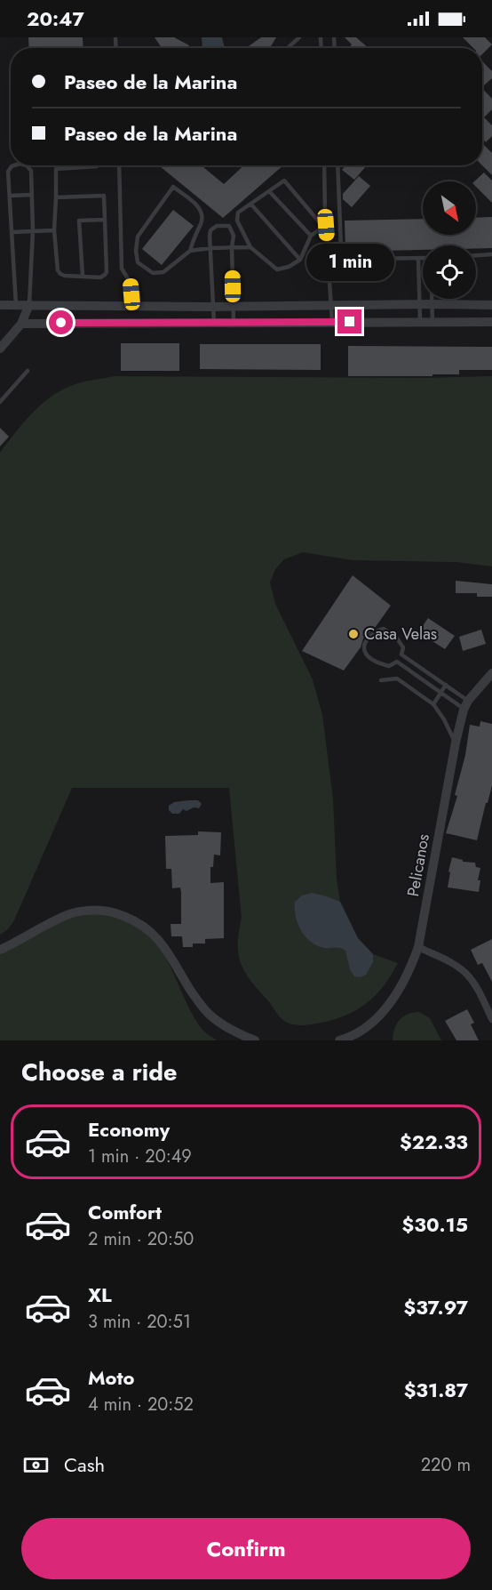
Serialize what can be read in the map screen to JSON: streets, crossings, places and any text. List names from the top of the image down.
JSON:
{
  "streets": {
    "street": ["Pelicanos"]
  },
  "places": ["Casa Velas"],
  "north": "bottom right",
  "page": {
    "status": "20:47",
    "banner": ["Paseo de la Marina", "Paseo de la Marina"],
    "bubble": "1 min",
    "heading": "Choose a ride",
    "list": [
      {
        "name": "Economy",
        "note": "1 min · 20:49",
        "value": "$22.33"
      },
      {
        "name": "Comfort",
        "note": "2 min · 20:50",
        "value": "$30.15"
      },
      {
        "name": "XL",
        "note": "3 min · 20:51",
        "value": "$37.97"
      },
      {
        "name": "Moto",
        "note": "4 min · 20:52",
        "value": "$31.87"
      }
    ],
    "pay": ["Cash", "220 m"],
    "buttons": "Confirm"
  }
}
